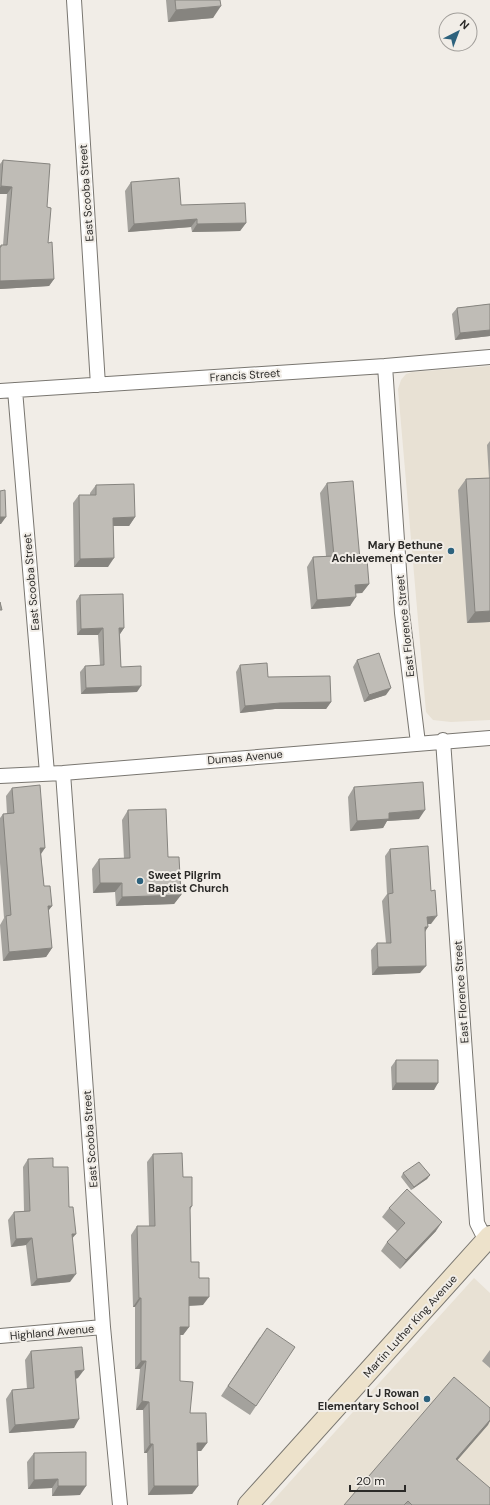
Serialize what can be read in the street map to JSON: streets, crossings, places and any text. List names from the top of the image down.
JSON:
{
  "streets": {
    "street": [
      "East Scooba Street",
      "Francis Street",
      "East Florence Street",
      "Dumas Avenue",
      "Martin Luther King Avenue",
      "Highland Avenue"
    ]
  },
  "crossings": [
    ["East Scooba Street", "Francis Street"],
    ["East Scooba Street", "Dumas Avenue"],
    ["East Scooba Street", "Highland Avenue"],
    ["Francis Street", "East Florence Street"],
    ["East Florence Street", "Dumas Avenue"],
    ["East Florence Street", "Martin Luther King Avenue"]
  ],
  "places": ["Mary Bethune Achievement Center", "Sweet Pilgrim Baptist Church", "L J Rowan Elementary School"],
  "scale_bar": "20 m",
  "north": "top right"
}
